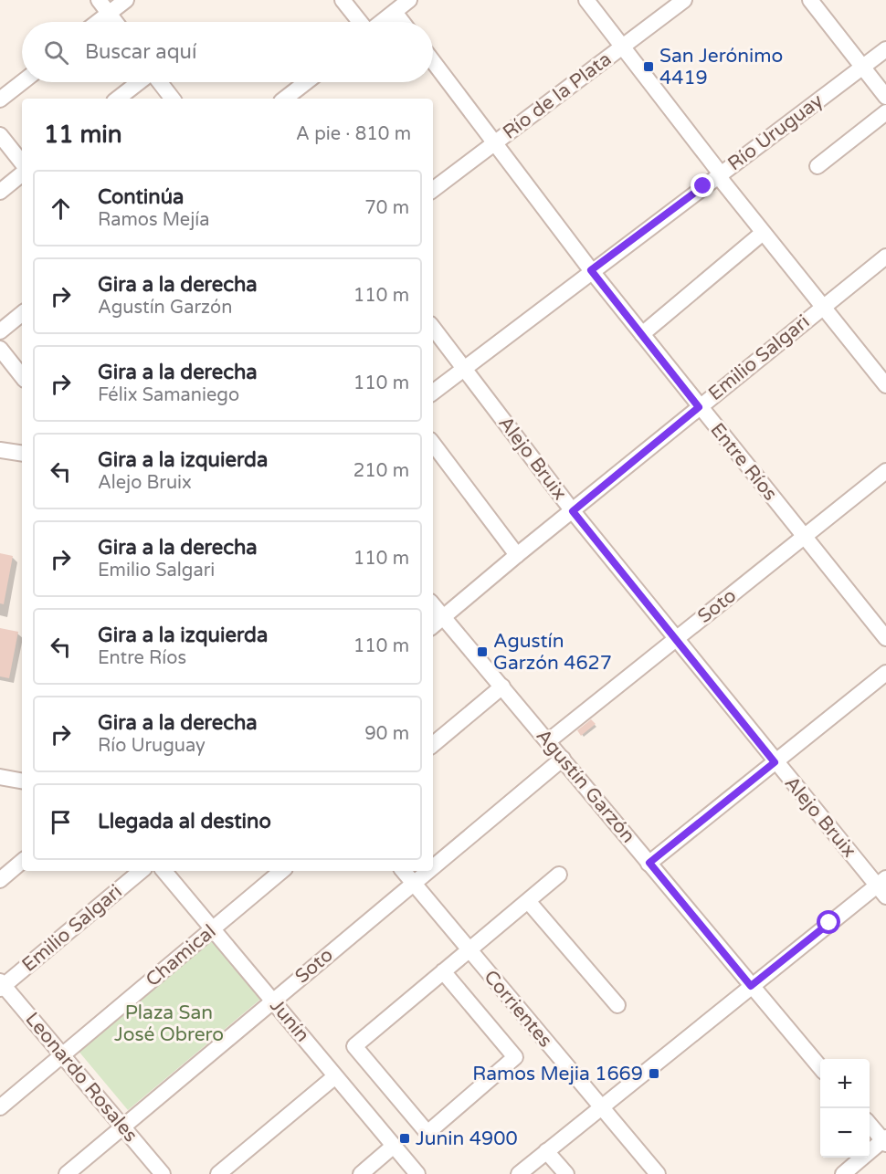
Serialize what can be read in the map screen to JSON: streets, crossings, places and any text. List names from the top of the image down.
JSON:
{
  "streets": {
    "street": [
      "Río de la Plata",
      "Río Uruguay",
      "Emilio Salgari",
      "Alejo Bruix",
      "Entre Ríos",
      "Soto",
      "Agustín Garzón",
      "Chamical",
      "Corrientes",
      "Junín",
      "Leonardo Rosales"
    ]
  },
  "crossings": [
    ["Río de la Plata", "Entre Ríos"],
    ["Río Uruguay", "Alejo Bruix"],
    ["Río Uruguay", "Entre Ríos"],
    ["Emilio Salgari", "Alejo Bruix"],
    ["Emilio Salgari", "Entre Ríos"],
    ["Emilio Salgari", "Agustín Garzón"],
    ["Emilio Salgari", "Leonardo Rosales"],
    ["Alejo Bruix", "Soto"],
    ["Entre Ríos", "Soto"],
    ["Soto", "Agustín Garzón"],
    ["Soto", "Corrientes"],
    ["Soto", "Junín"],
    ["Soto", "Leonardo Rosales"],
    ["Chamical", "Junín"],
    ["Chamical", "Leonardo Rosales"]
  ],
  "parks": ["Plaza San José Obrero"],
  "places": {
    "transit": [
      "San Jerónimo 4419",
      "Agustín Garzón 4627",
      "Ramos Mejia 1669",
      "Junin 4900"
    ]
  },
  "page": {
    "search": "Buscar aquí",
    "heading": ["11 min", "A pie · 810 m"],
    "list": [
      ["Continúa", "Ramos Mejía", "70 m"],
      ["Gira a la derecha", "Agustín Garzón", "110 m"],
      ["Gira a la derecha", "Félix Samaniego", "110 m"],
      ["Gira a la izquierda", "Alejo Bruix", "210 m"],
      ["Gira a la derecha", "Emilio Salgari", "110 m"],
      ["Gira a la izquierda", "Entre Ríos", "110 m"],
      ["Gira a la derecha", "Río Uruguay", "90 m"],
      "Llegada al destino"
    ],
    "map_buttons": ["+", "−"]
  }
}
